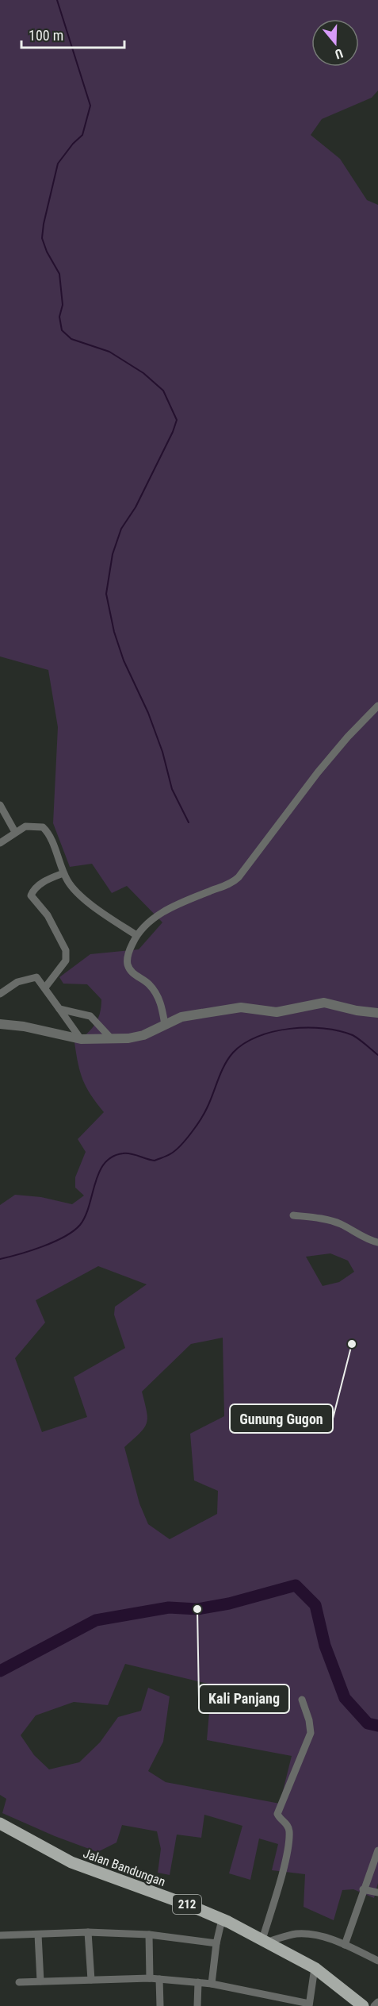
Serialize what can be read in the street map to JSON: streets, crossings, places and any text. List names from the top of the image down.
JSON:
{
  "streets": {
    "main road": ["Jalan Bandungan", "212"]
  },
  "places": ["Gunung Gugon", "Kali Panjang"],
  "scale_bar": "100 m",
  "north": "bottom"
}
